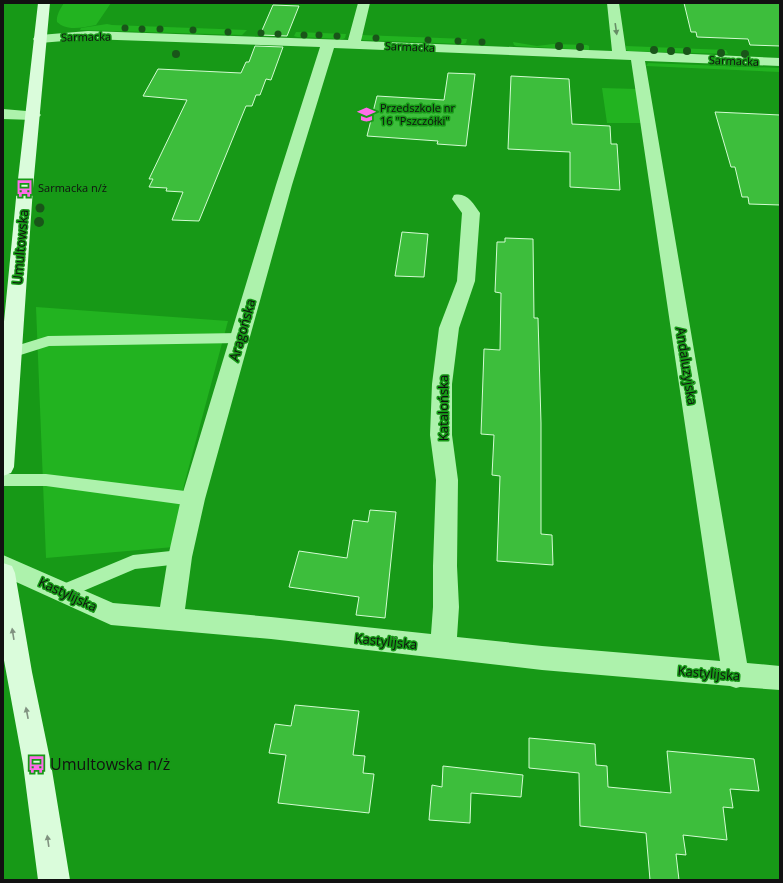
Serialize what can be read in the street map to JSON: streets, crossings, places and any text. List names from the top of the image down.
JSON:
{
  "streets": {
    "street": [
      "Sarmacka",
      "Umultowska",
      "Aragońska",
      "Andaluzyjska",
      "Katalońska",
      "Kastylijska"
    ]
  },
  "crossings": [
    ["Sarmacka", "Umultowska"],
    ["Sarmacka", "Aragońska"],
    ["Sarmacka", "Andaluzyjska"],
    ["Aragońska", "Kastylijska"],
    ["Andaluzyjska", "Kastylijska"],
    ["Katalońska", "Kastylijska"]
  ],
  "places": {
    "school or university": ["Przedszkole nr 16 \"Pszczółki\""],
    "bus stop": ["Sarmacka n/ż", "Umultowska n/ż"]
  }
}
